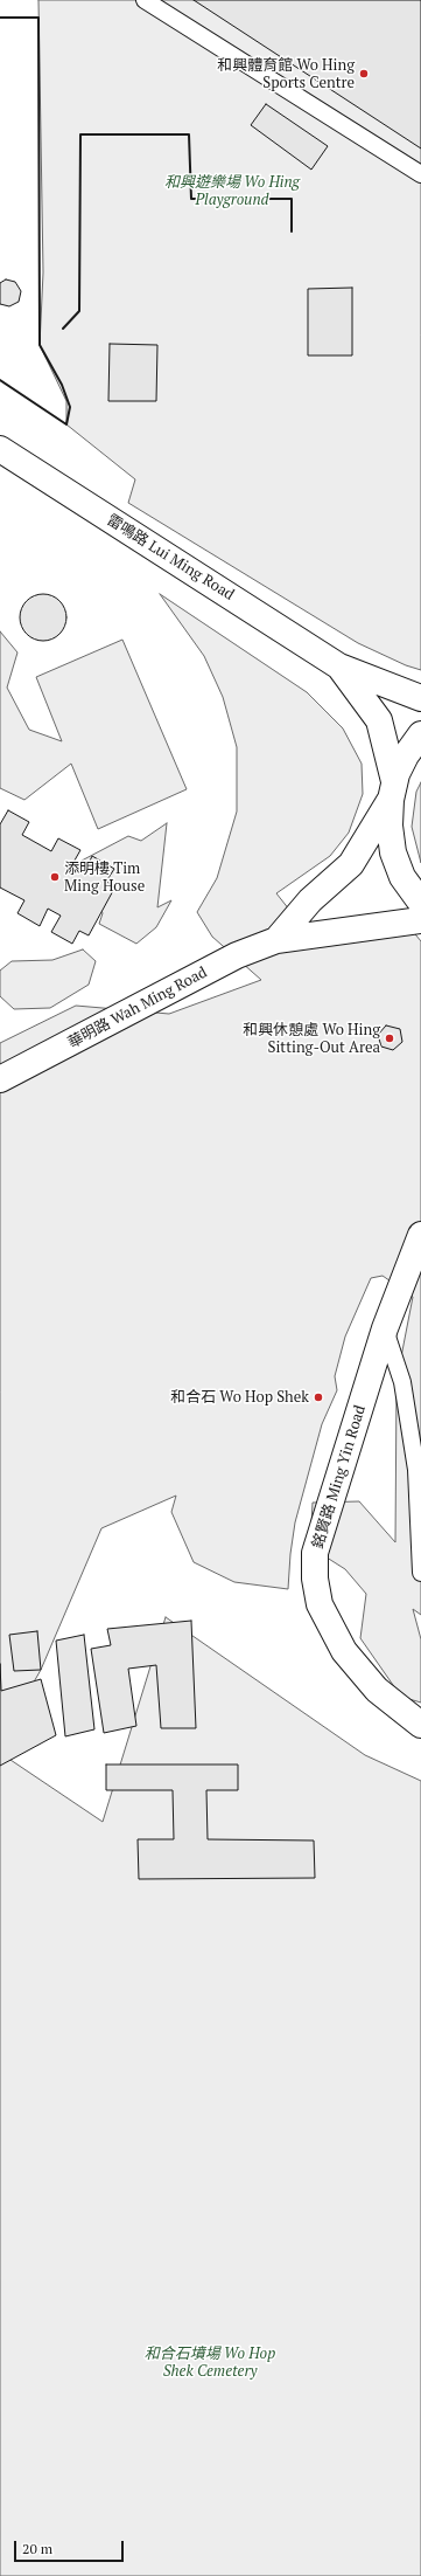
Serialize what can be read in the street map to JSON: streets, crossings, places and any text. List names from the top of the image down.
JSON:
{
  "streets": {
    "street": ["雷鳴路 Lui Ming Road", "華明路 Wah Ming Road", "銘賢路 Ming Yin Road"]
  },
  "crossings": [
    ["雷鳴路 Lui Ming Road", "華明路 Wah Ming Road"]
  ],
  "parks": ["和興遊樂場 Wo Hing Playground", "和合石墳場 Wo Hop Shek Cemetery"],
  "places": [
    "和興體育館 Wo Hing Sports Centre",
    "添明樓 Tim Ming House",
    "和興休憩處 Wo Hing Sitting-Out Area",
    "和合石 Wo Hop Shek"
  ],
  "scale_bar": "20 m"
}
